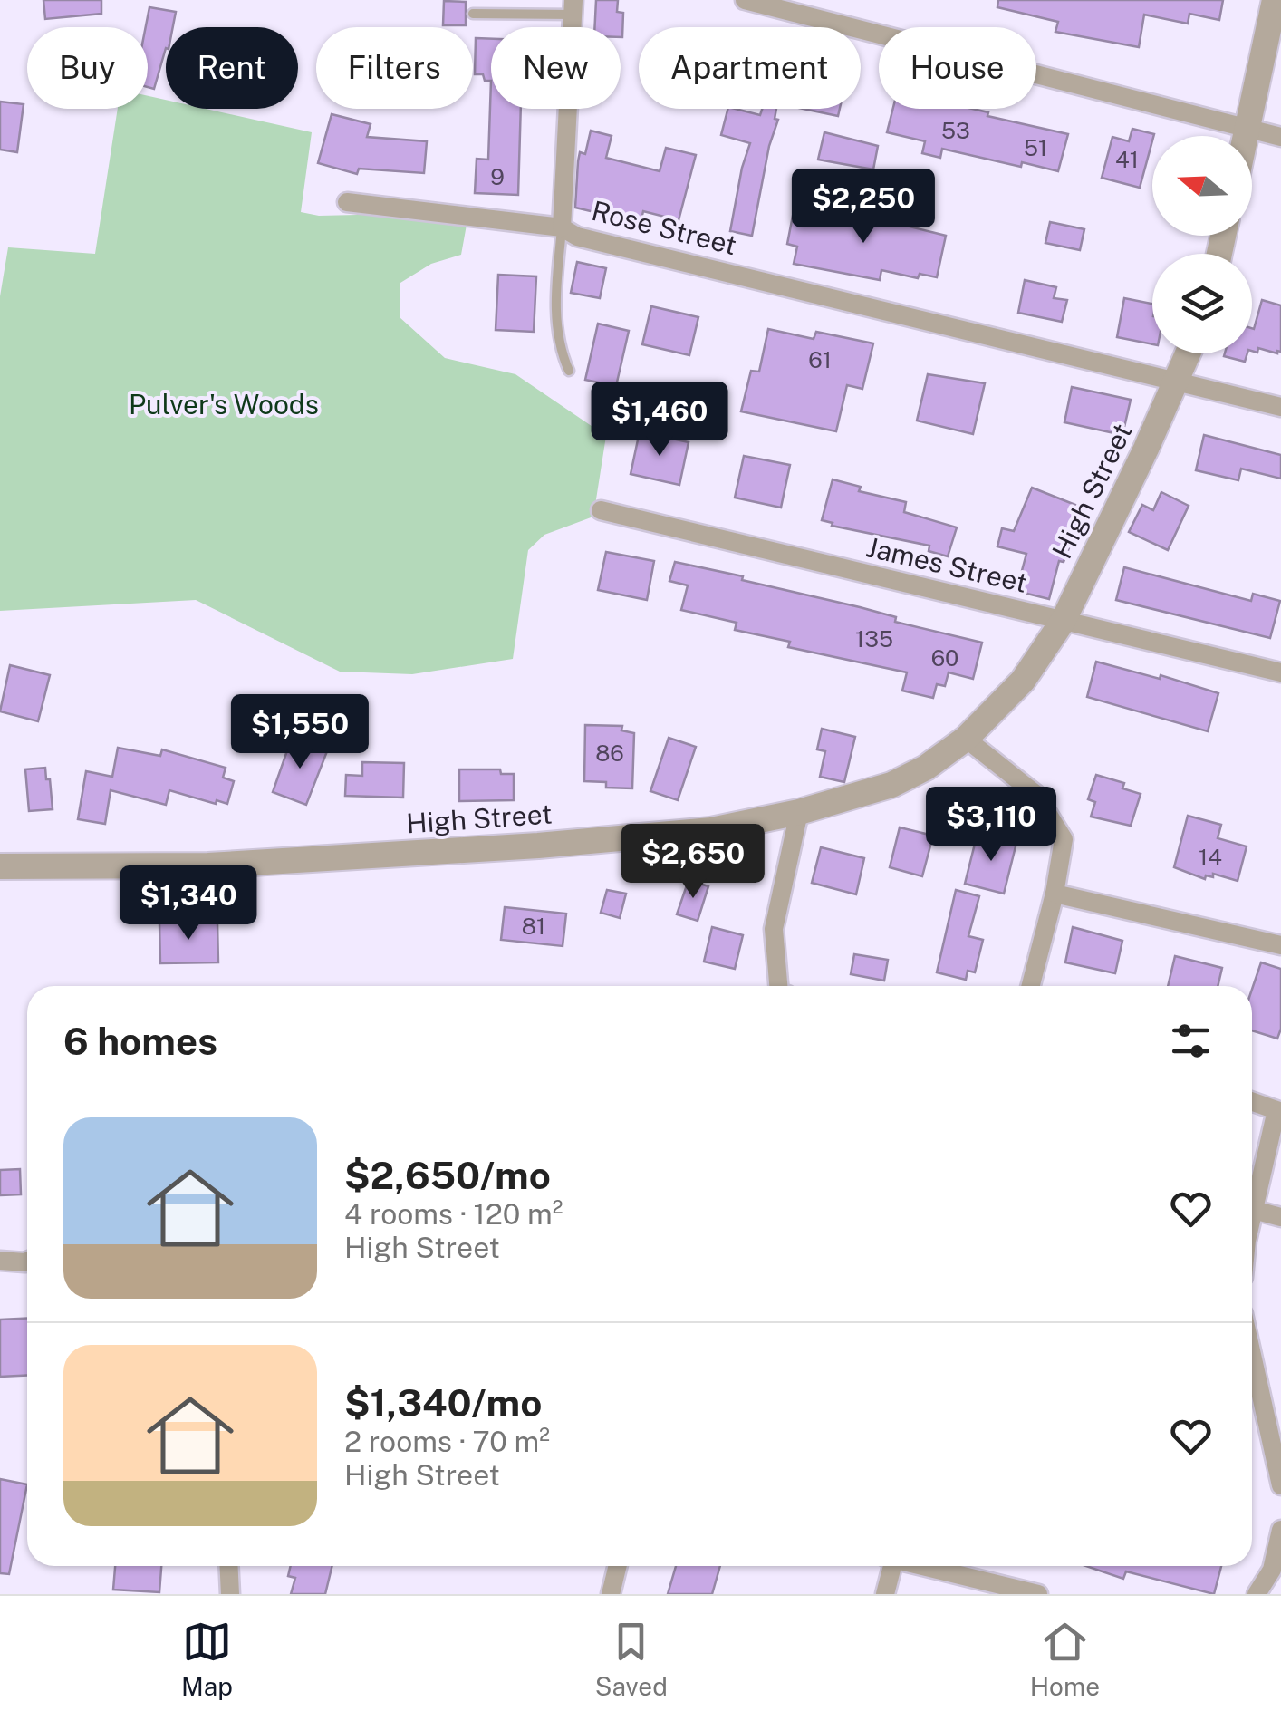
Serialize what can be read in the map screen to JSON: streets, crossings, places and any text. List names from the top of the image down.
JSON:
{
  "streets": {
    "street": ["Rose Street", "High Street", "James Street"]
  },
  "crossings": [
    ["Rose Street", "High Street"],
    ["High Street", "James Street"]
  ],
  "parks": ["Pulver's Woods"],
  "house_numbers": [
    "53",
    "51",
    "41",
    "9",
    "61",
    "135",
    "60",
    "86",
    "14",
    "81"
  ],
  "north": "left",
  "page": {
    "chip": [
      "Buy",
      "Rent",
      "Filters",
      "New",
      "Apartment",
      "House"
    ],
    "price": [
      "$2,250",
      "$1,460",
      "$1,550",
      "$3,110",
      "$2,650",
      "$1,340"
    ],
    "heading": "6 homes",
    "list": [
      {
        "name": "$2,650/mo",
        "note": "4 rooms · 120 m² · High Street"
      },
      {
        "name": "$1,340/mo",
        "note": "2 rooms · 70 m² · High Street"
      }
    ],
    "tabs": ["Map", "Saved", "Home"]
  }
}
